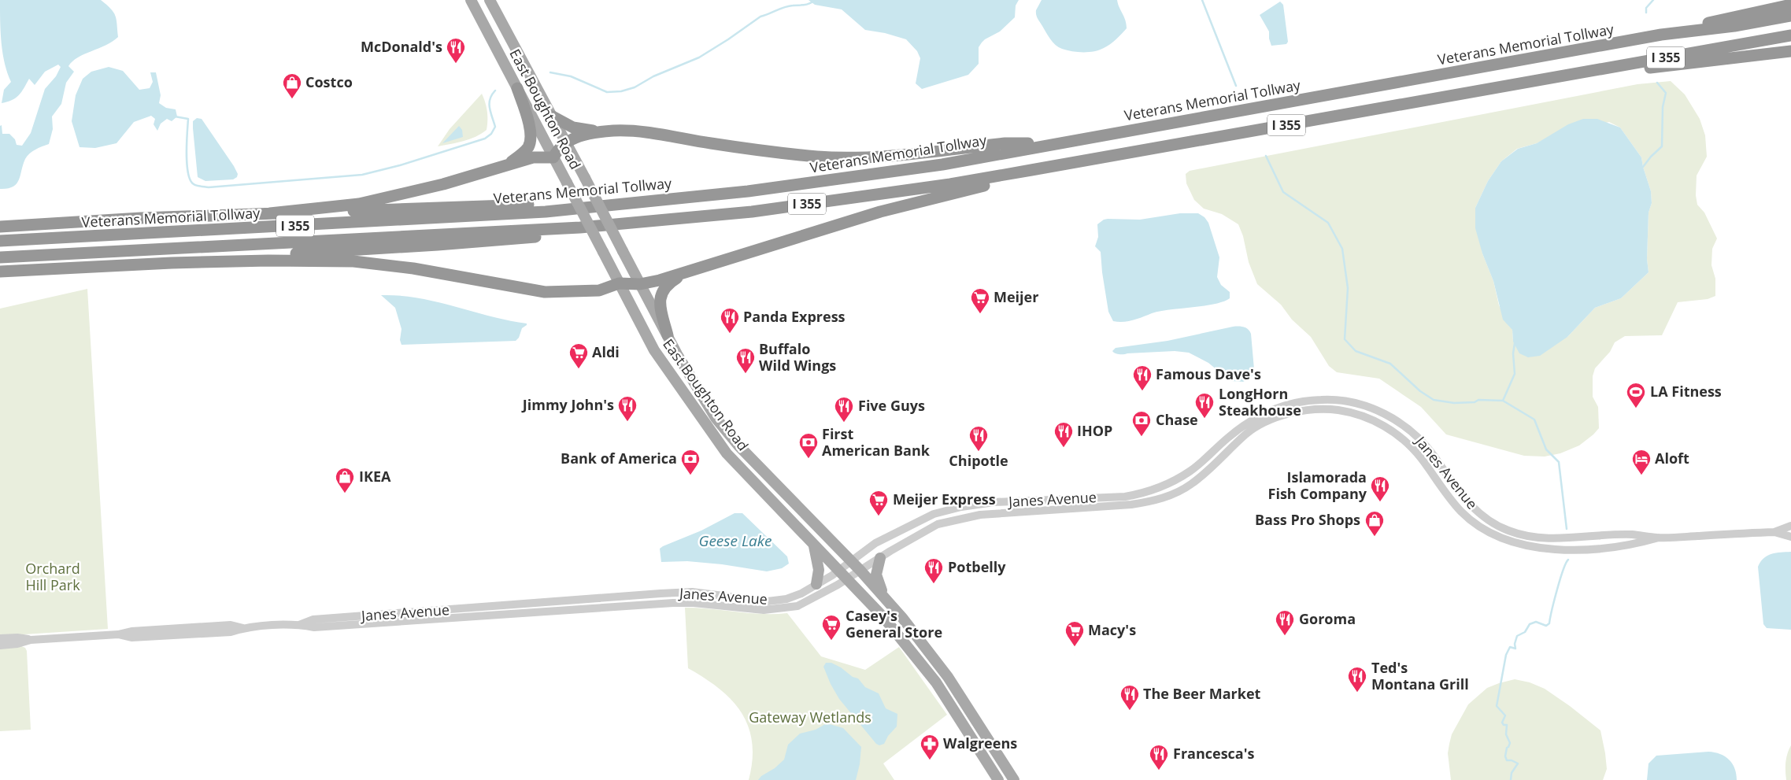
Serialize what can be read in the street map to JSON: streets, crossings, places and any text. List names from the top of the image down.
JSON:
{
  "streets": {
    "highway": ["Veterans Memorial Tollway", "I 355"],
    "main road": ["East Boughton Road"],
    "street": ["Janes Avenue"]
  },
  "crossings": [
    ["East Boughton Road", "Janes Avenue"]
  ],
  "water": ["Geese Lake"],
  "parks": ["Orchard Hill Park", "Gateway Wetlands"],
  "places": {
    "restaurant": [
      "McDonald's",
      "Panda Express",
      "Buffalo Wild Wings",
      "Famous Dave's",
      "LongHorn Steakhouse",
      "Jimmy John's",
      "Five Guys",
      "IHOP",
      "Chipotle",
      "Islamorada Fish Company",
      "Potbelly",
      "Goroma",
      "Ted's Montana Grill",
      "The Beer Market",
      "Francesca's"
    ],
    "shop": ["Costco", "IKEA", "Bass Pro Shops"],
    "supermarket": [
      "Meijer",
      "Aldi",
      "Meijer Express",
      "Casey's General Store",
      "Macy's"
    ],
    "sports": ["LA Fitness"],
    "bank": ["Chase", "First American Bank", "Bank of America"],
    "hotel": ["Aloft"],
    "pharmacy": ["Walgreens"]
  }
}
